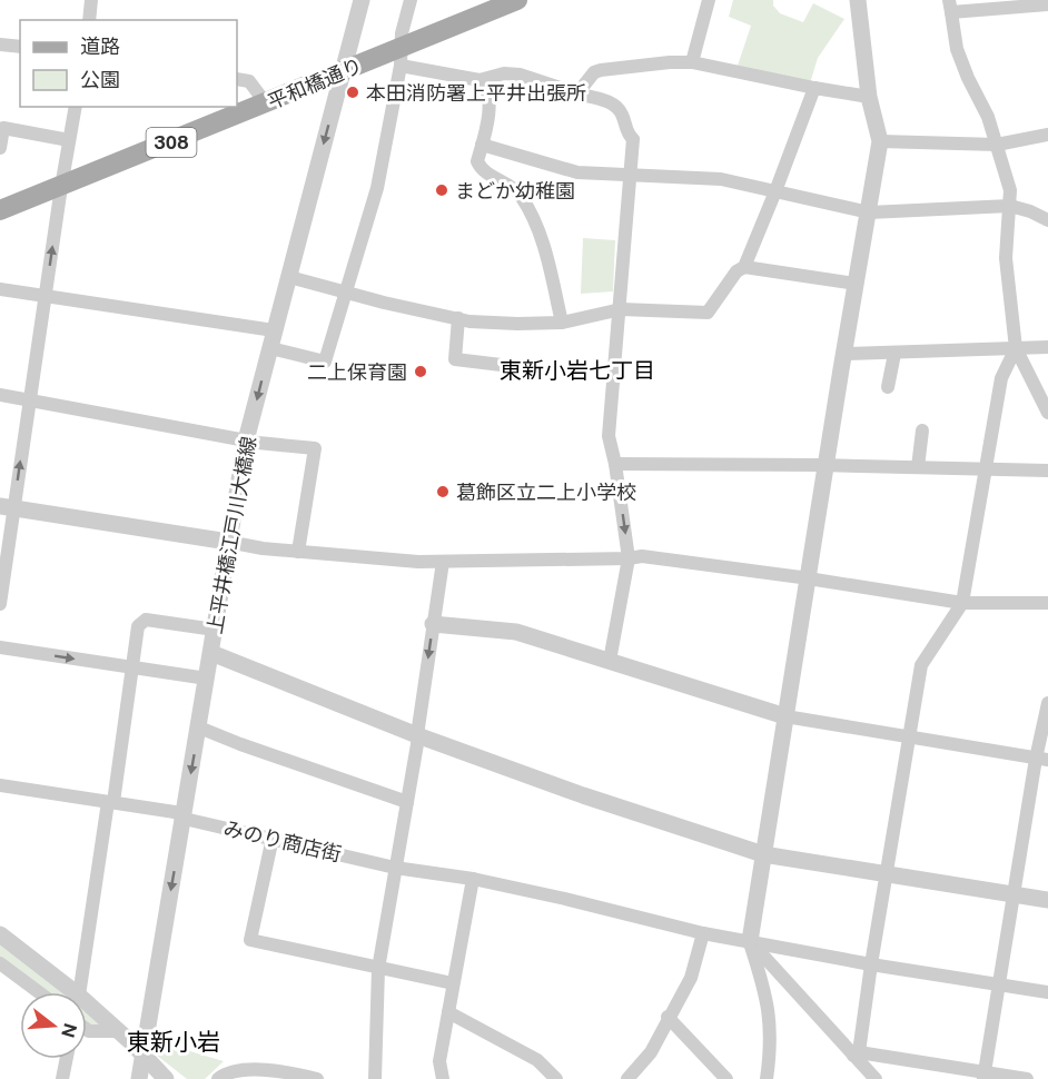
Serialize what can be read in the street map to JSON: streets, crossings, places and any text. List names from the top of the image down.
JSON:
{
  "streets": {
    "main road": ["平和橋通り", "308"],
    "street": ["上平井橋江戸川大橋線", "みのり商店街"]
  },
  "crossings": [
    ["平和橋通り", "上平井橋江戸川大橋線"],
    ["上平井橋江戸川大橋線", "みのり商店街"]
  ],
  "districts": ["東新小岩七丁目", "東新小岩"],
  "places": [
    "本田消防署上平井出張所",
    "まどか幼稚園",
    "二上保育園",
    "葛飾区立二上小学校"
  ],
  "legend": ["道路", "公園"],
  "north": "right"
}
